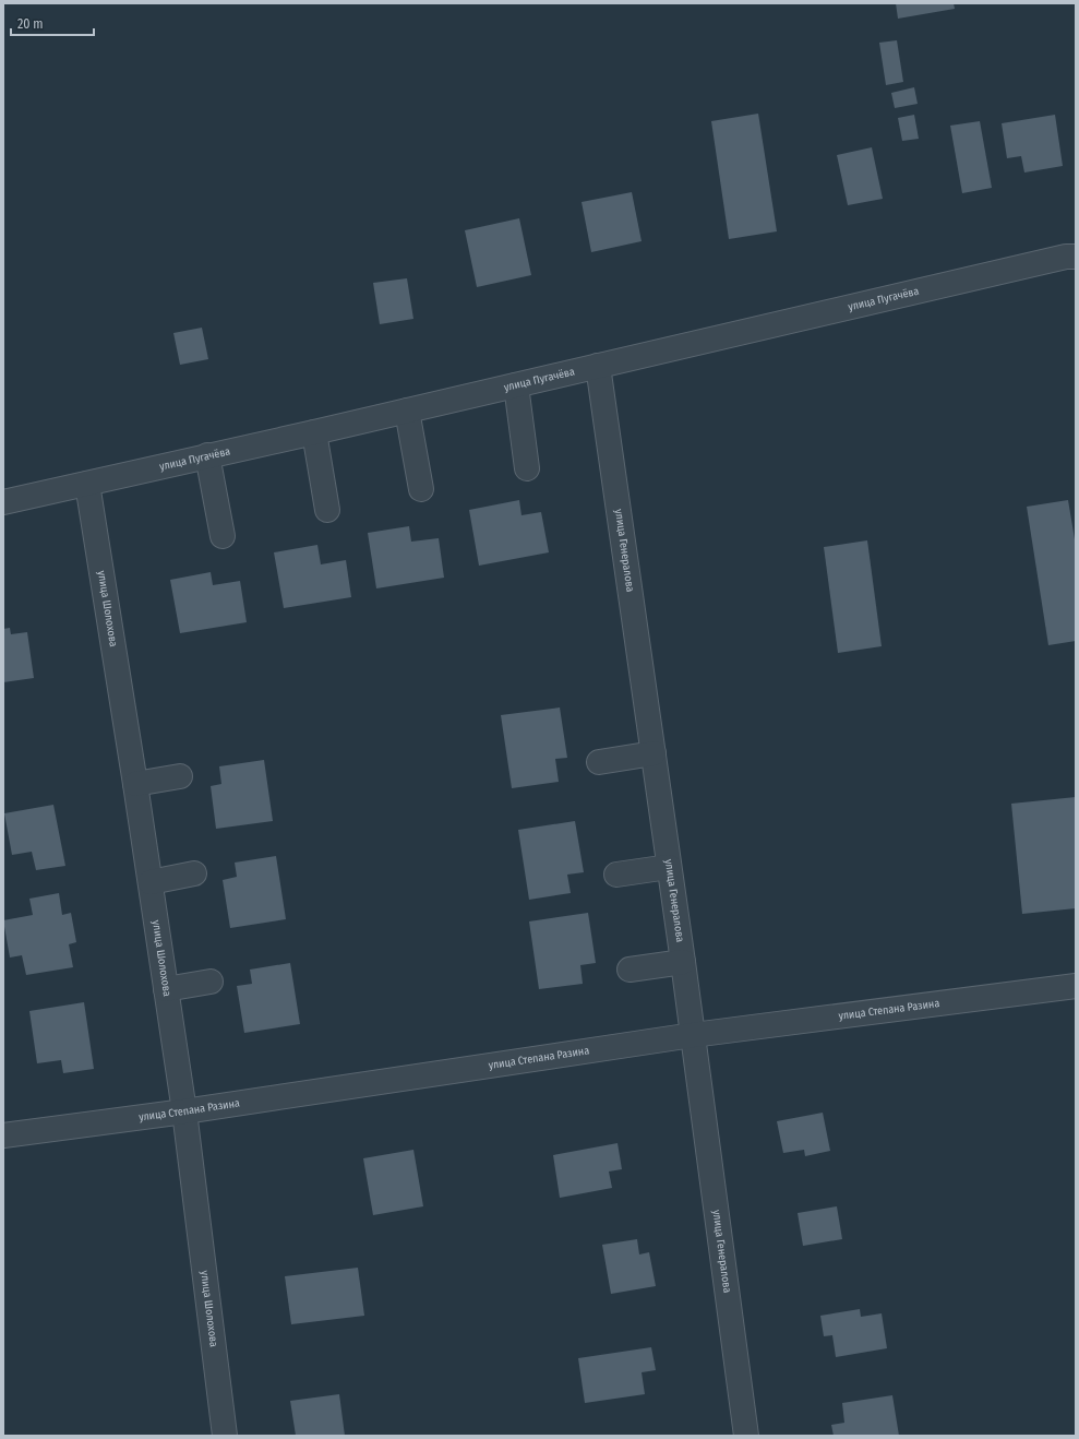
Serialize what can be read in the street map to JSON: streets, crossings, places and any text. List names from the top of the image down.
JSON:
{
  "streets": {
    "street": [
      "улица Пугачёва",
      "улица Генералова",
      "улица Шолохова",
      "улица Степана Разина"
    ]
  },
  "crossings": [
    ["улица Пугачёва", "улица Генералова"],
    ["улица Пугачёва", "улица Шолохова"],
    ["улица Генералова", "улица Степана Разина"],
    ["улица Шолохова", "улица Степана Разина"]
  ],
  "scale_bar": "20 m"
}
